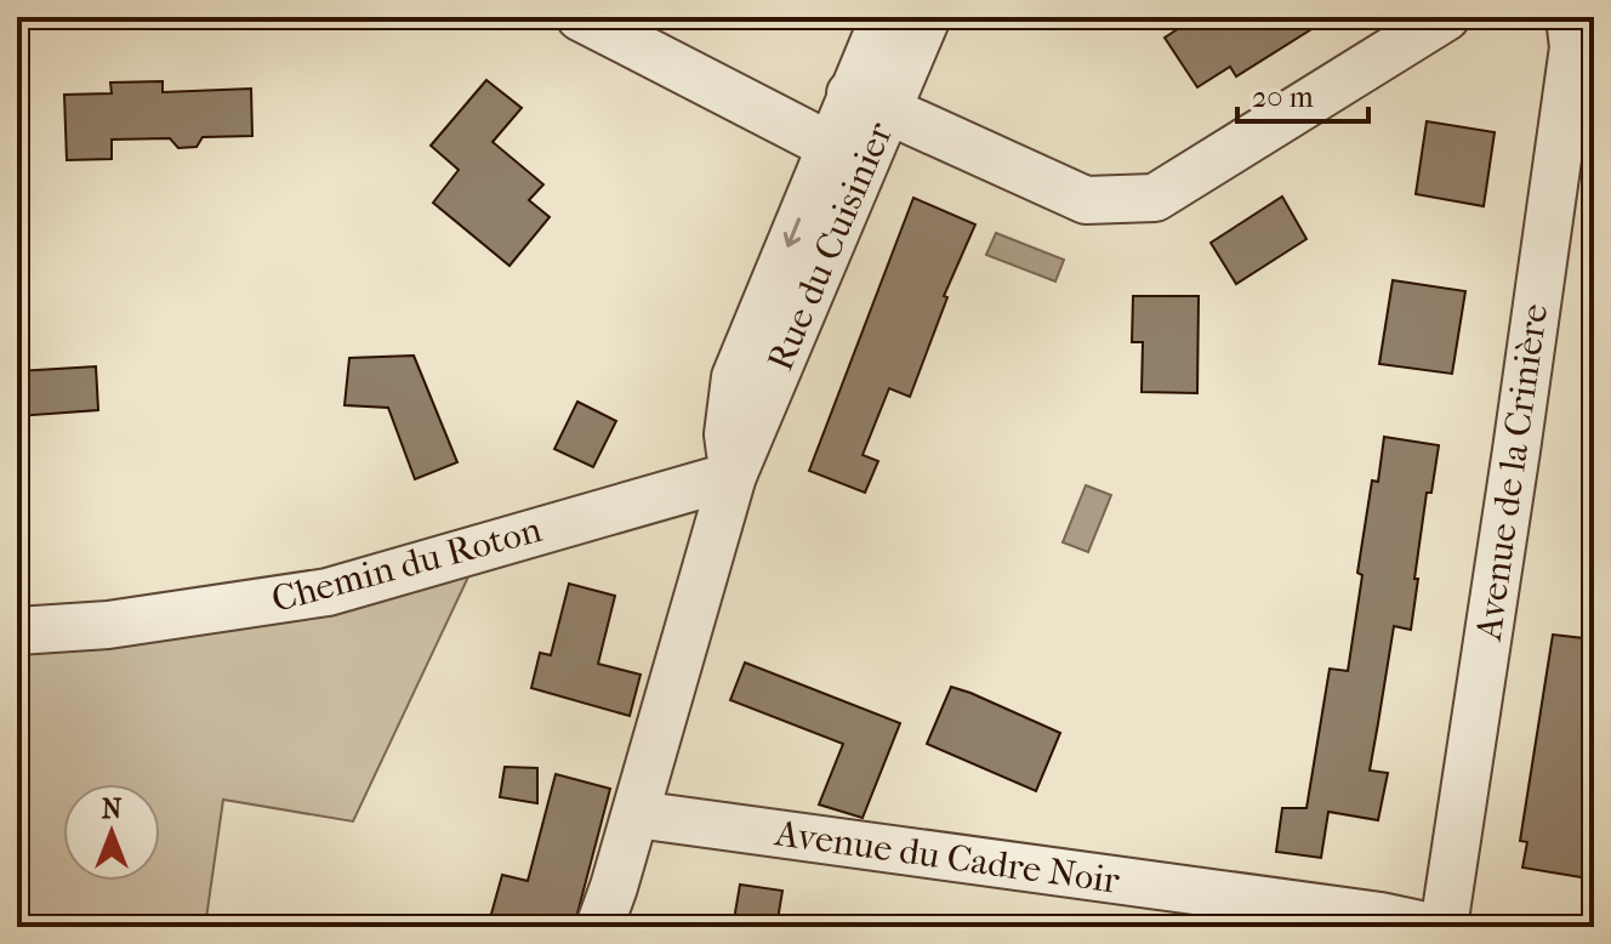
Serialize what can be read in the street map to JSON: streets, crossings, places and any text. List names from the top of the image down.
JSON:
{
  "streets": {
    "street": [
      "Rue du Cuisinier",
      "Avenue de la Crinière",
      "Chemin du Roton",
      "Avenue du Cadre Noir"
    ]
  },
  "crossings": [
    ["Rue du Cuisinier", "Chemin du Roton"],
    ["Rue du Cuisinier", "Avenue du Cadre Noir"]
  ],
  "scale_bar": "20 m",
  "north": "top"
}
